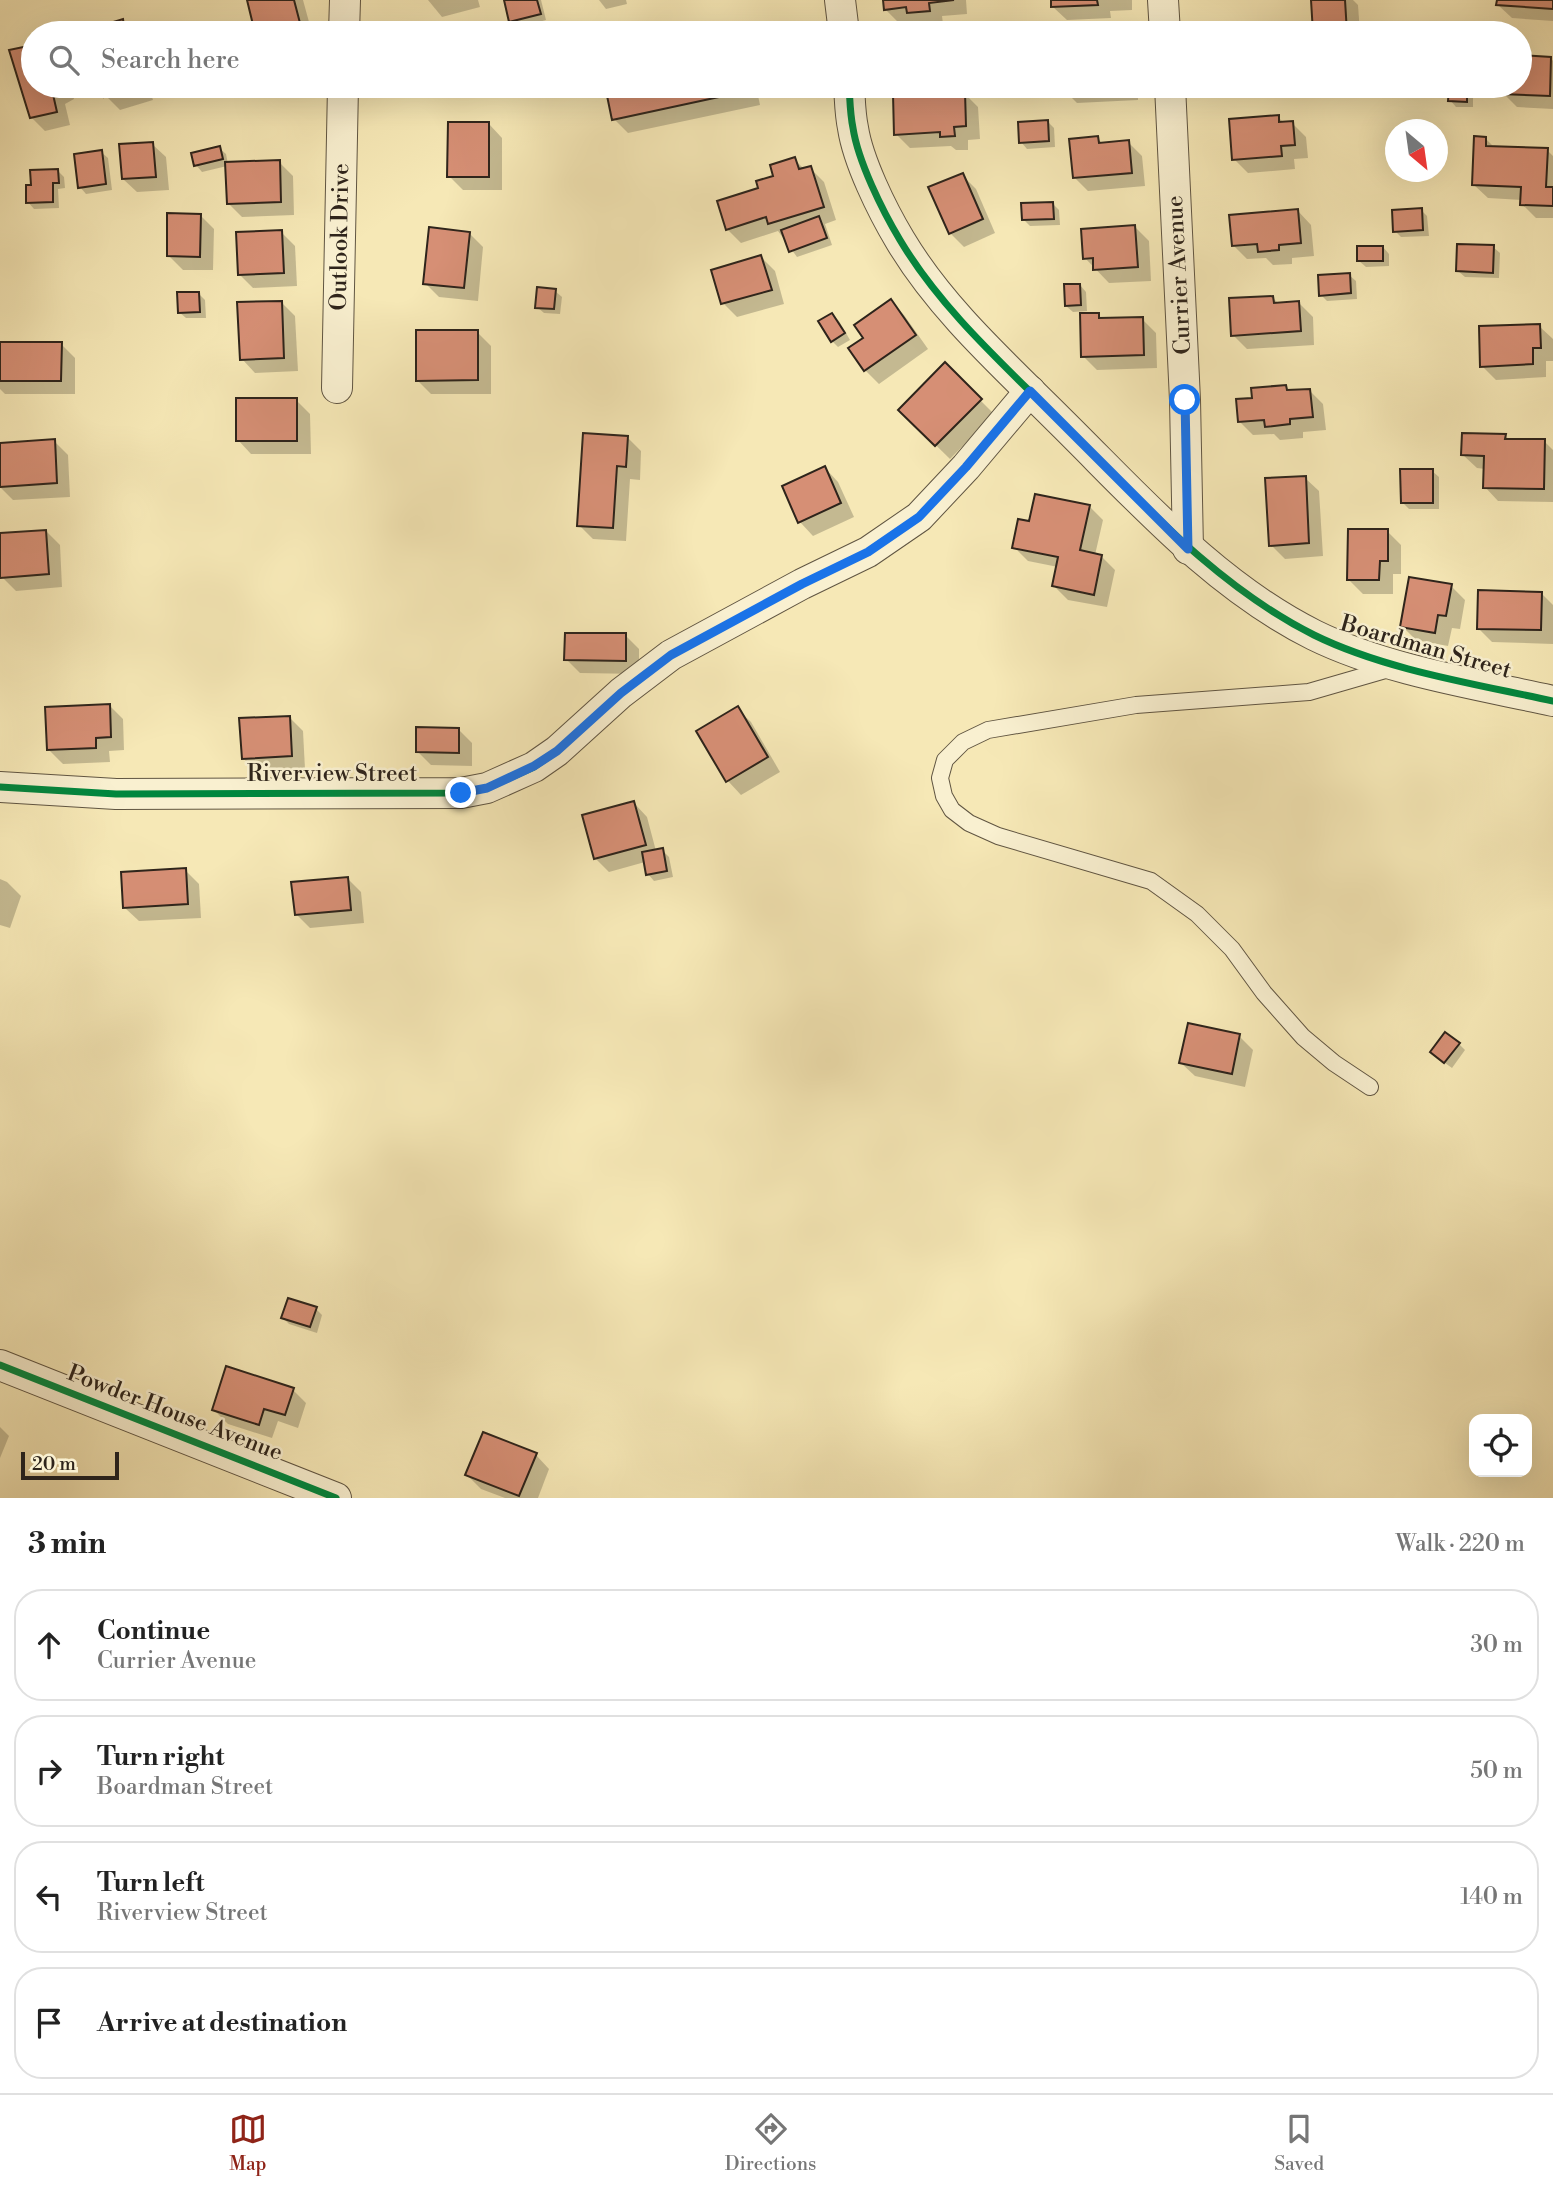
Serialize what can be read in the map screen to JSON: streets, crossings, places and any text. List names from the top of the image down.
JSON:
{
  "streets": {
    "street": [
      "Outlook Drive",
      "Currier Avenue",
      "Boardman Street",
      "Riverview Street",
      "Powder House Avenue"
    ]
  },
  "crossings": [
    ["Currier Avenue", "Boardman Street"],
    ["Boardman Street", "Riverview Street"]
  ],
  "scale_bar": "20 m",
  "north": "bottom right",
  "page": {
    "search": "Search here",
    "scale": "20 m",
    "heading": ["3 min", "Walk · 220 m"],
    "list": [
      ["Continue", "Currier Avenue", "30 m"],
      ["Turn right", "Boardman Street", "50 m"],
      ["Turn left", "Riverview Street", "140 m"],
      "Arrive at destination"
    ],
    "nav": ["Map", "Directions", "Saved"]
  }
}
